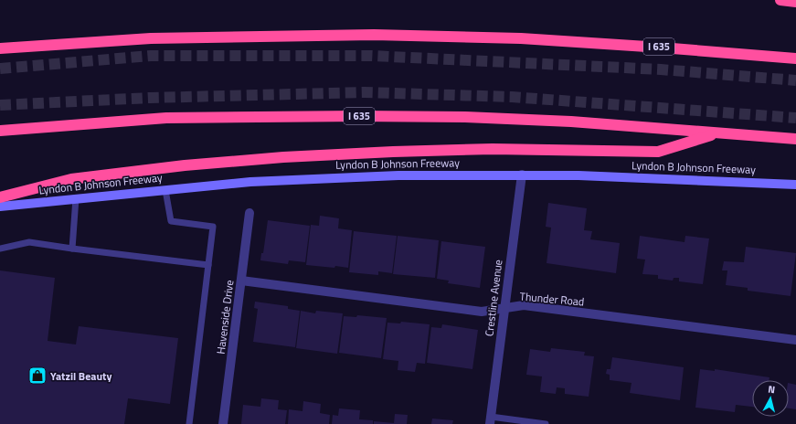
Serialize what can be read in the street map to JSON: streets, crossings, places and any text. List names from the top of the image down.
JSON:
{
  "streets": {
    "highway": ["I 635"],
    "main road": ["Lyndon B Johnson Freeway"],
    "street": ["Crestline Avenue", "Thunder Road", "Havenside Drive"]
  },
  "crossings": [
    ["Lyndon B Johnson Freeway", "Crestline Avenue"],
    ["Crestline Avenue", "Thunder Road"],
    ["Thunder Road", "Havenside Drive"]
  ],
  "places": {
    "shop": ["Yatzil Beauty"]
  },
  "north": "top"
}
